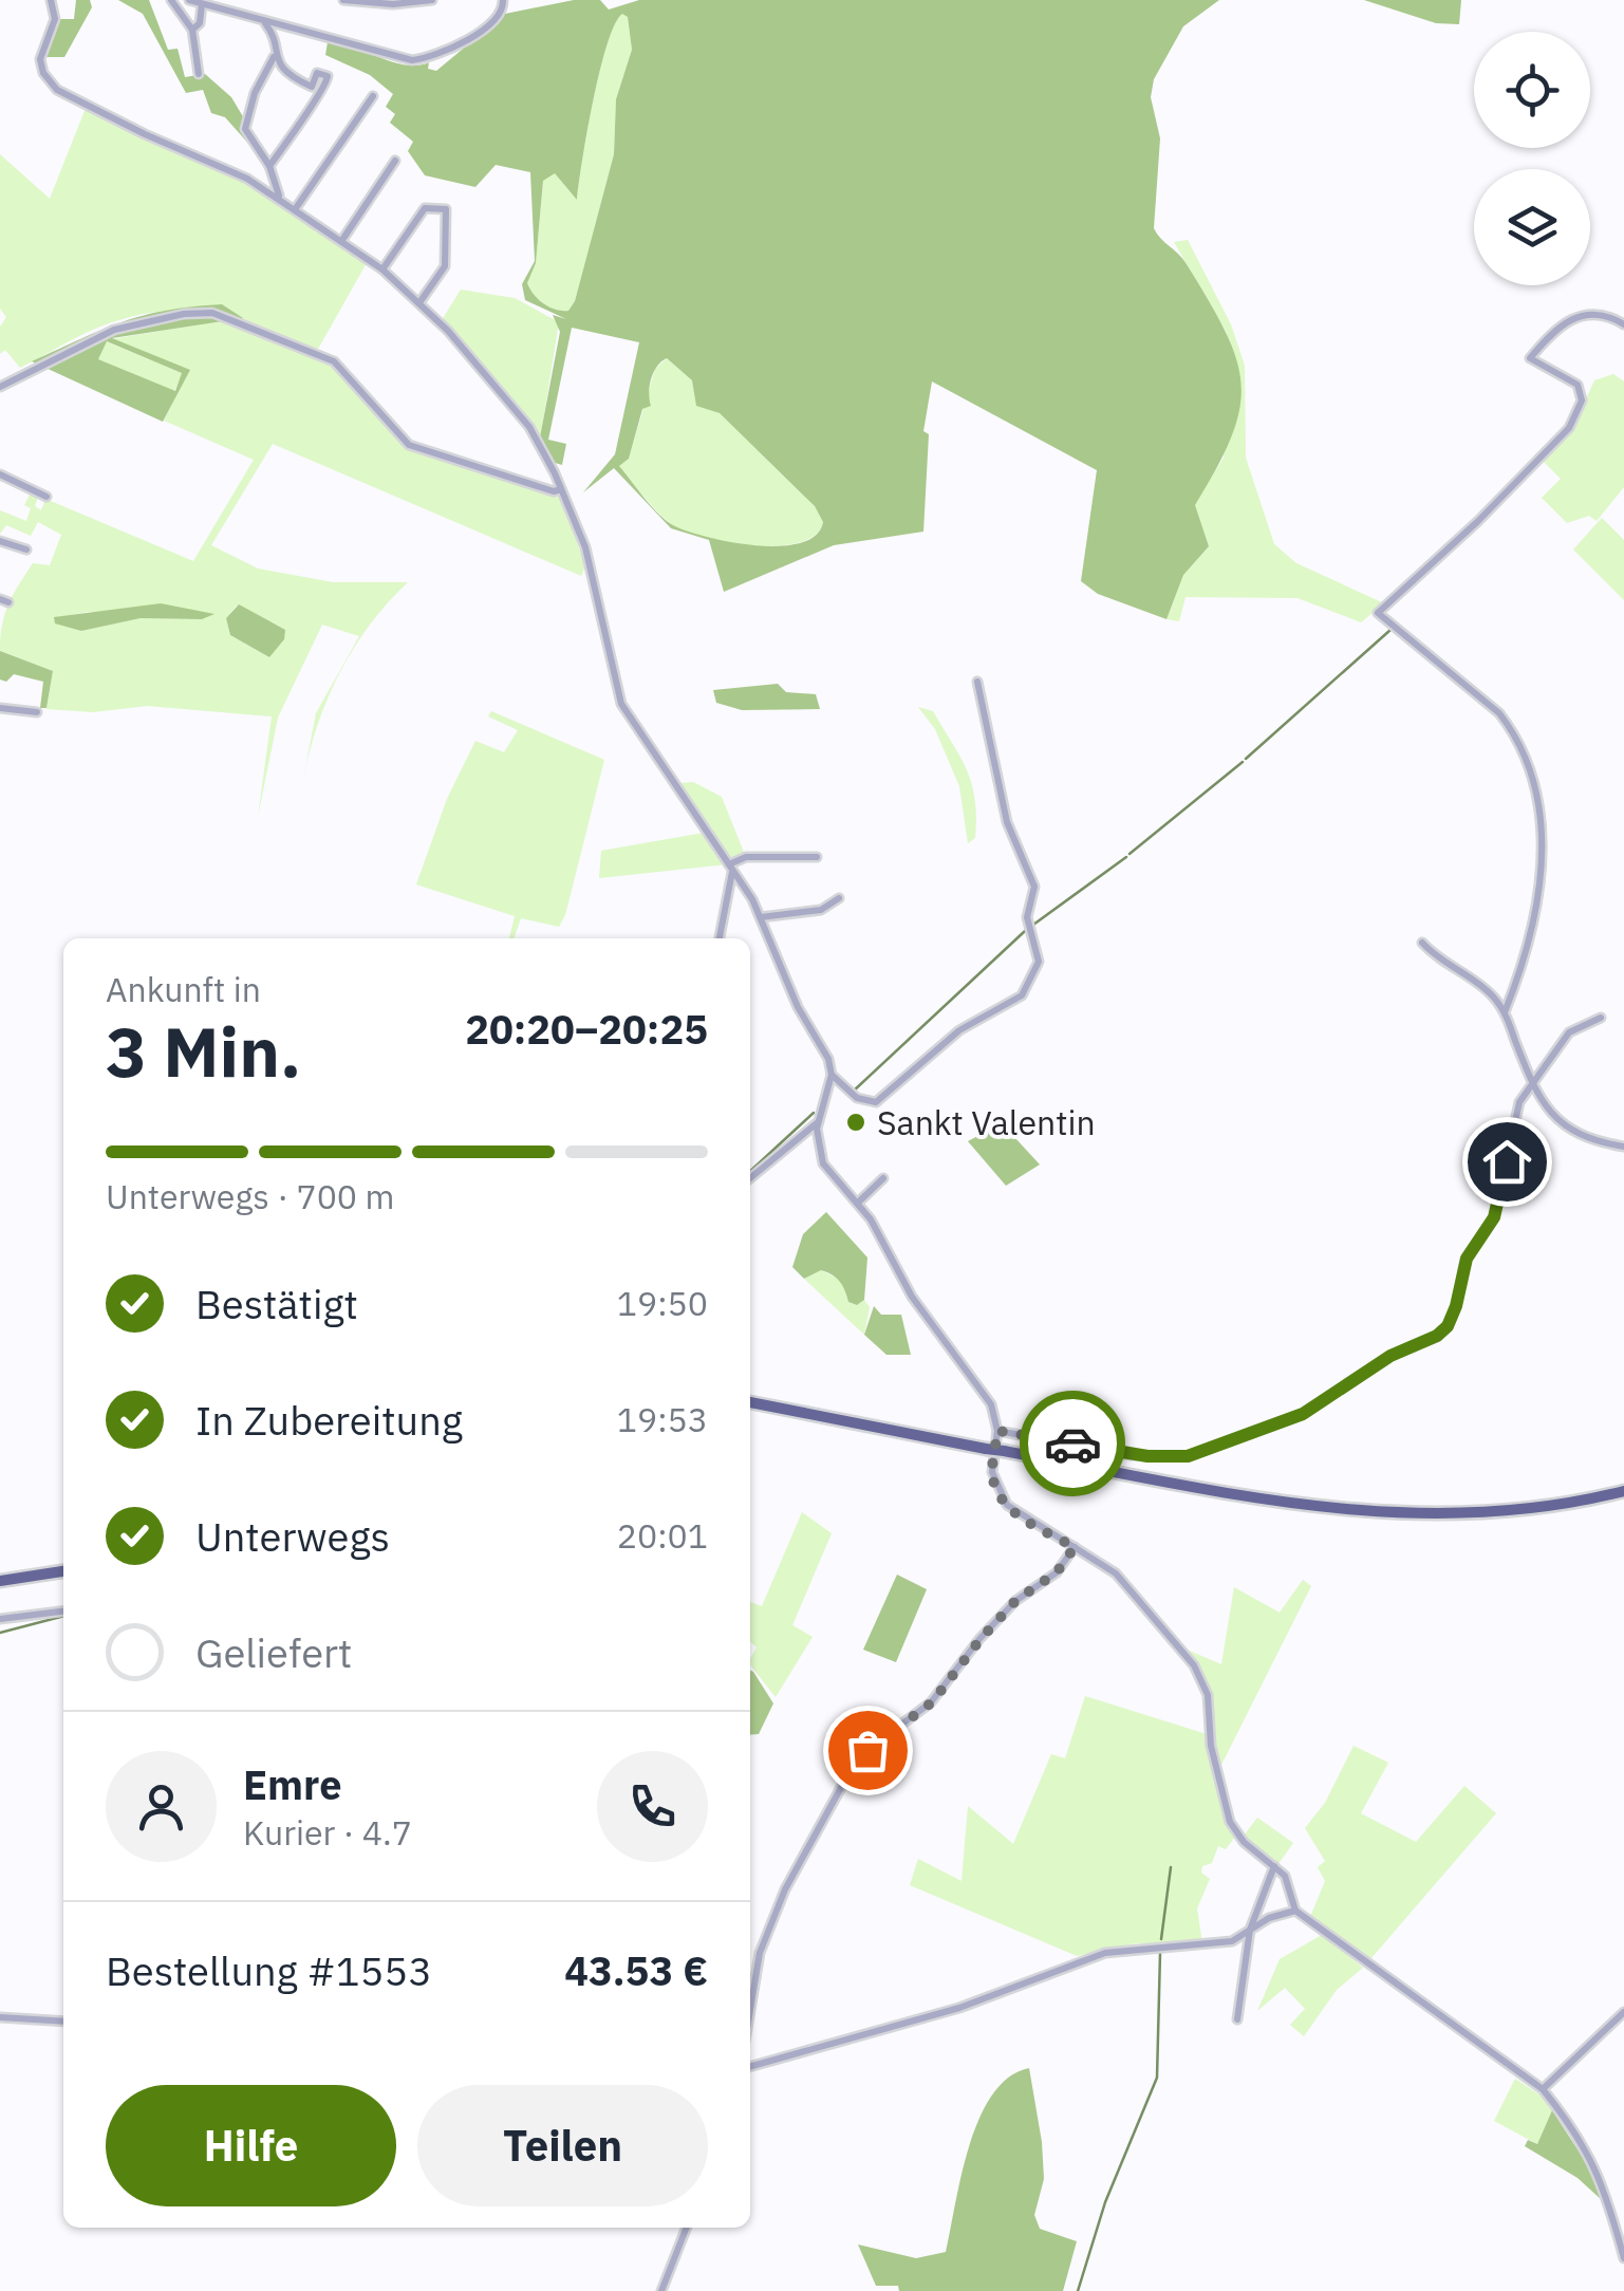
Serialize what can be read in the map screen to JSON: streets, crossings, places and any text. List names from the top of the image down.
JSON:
{
  "places": ["Sankt Valentin"],
  "page": {
    "heading": ["3 Min.", "Ankunft in", "20:20–20:25"],
    "panel": [
      "Emre",
      "Kurier · 4.7",
      "Bestellung #1553",
      "43.53 €"
    ],
    "bar": "Unterwegs · 700 m",
    "list": [
      ["Bestätigt", "19:50"],
      ["In Zubereitung", "19:53"],
      ["Unterwegs", "20:01"],
      "Geliefert"
    ],
    "buttons": ["Hilfe", "Teilen"]
  }
}
